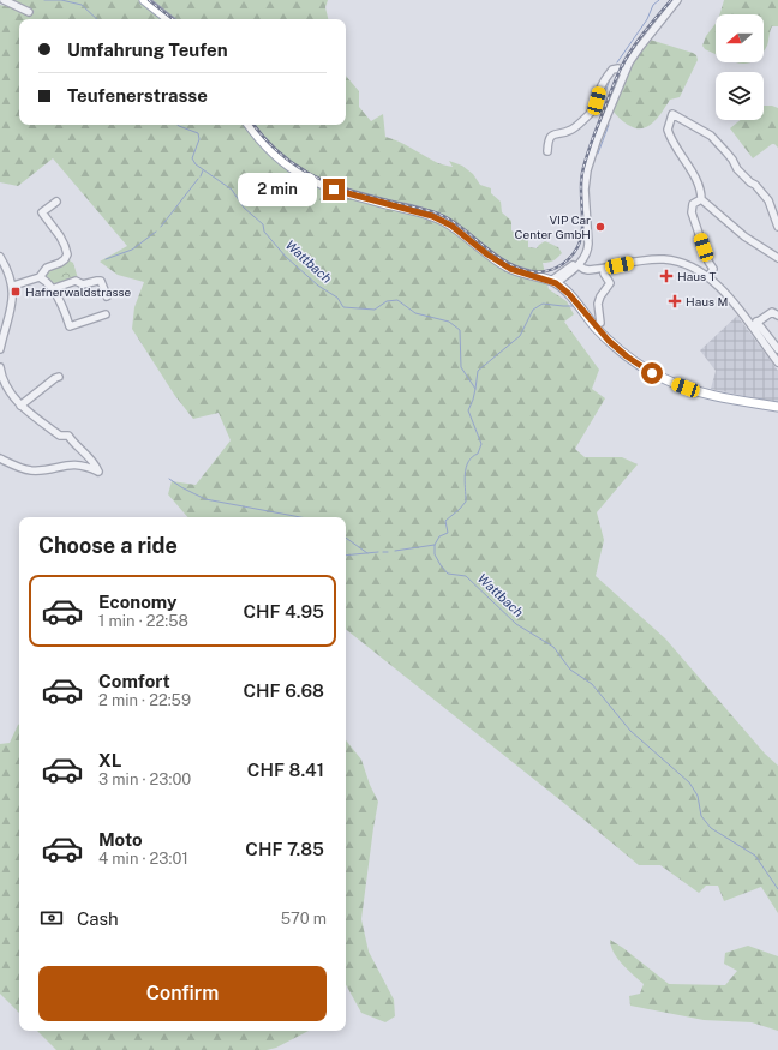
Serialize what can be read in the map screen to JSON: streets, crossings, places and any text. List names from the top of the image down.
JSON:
{
  "water": ["Wattbach"],
  "places": {
    "other": ["VIP Car Center GmbH"],
    "health": ["Haus T", "Haus M"],
    "transit": ["Hafnerwaldstrasse"]
  },
  "north": "left",
  "page": {
    "banner": ["Umfahrung Teufen", "Teufenerstrasse"],
    "bubble": "2 min",
    "heading": "Choose a ride",
    "list": [
      {
        "name": "Economy",
        "note": "1 min · 22:58",
        "value": "CHF 4.95"
      },
      {
        "name": "Comfort",
        "note": "2 min · 22:59",
        "value": "CHF 6.68"
      },
      {
        "name": "XL",
        "note": "3 min · 23:00",
        "value": "CHF 8.41"
      },
      {
        "name": "Moto",
        "note": "4 min · 23:01",
        "value": "CHF 7.85"
      }
    ],
    "pay": ["Cash", "570 m"],
    "buttons": "Confirm"
  }
}
